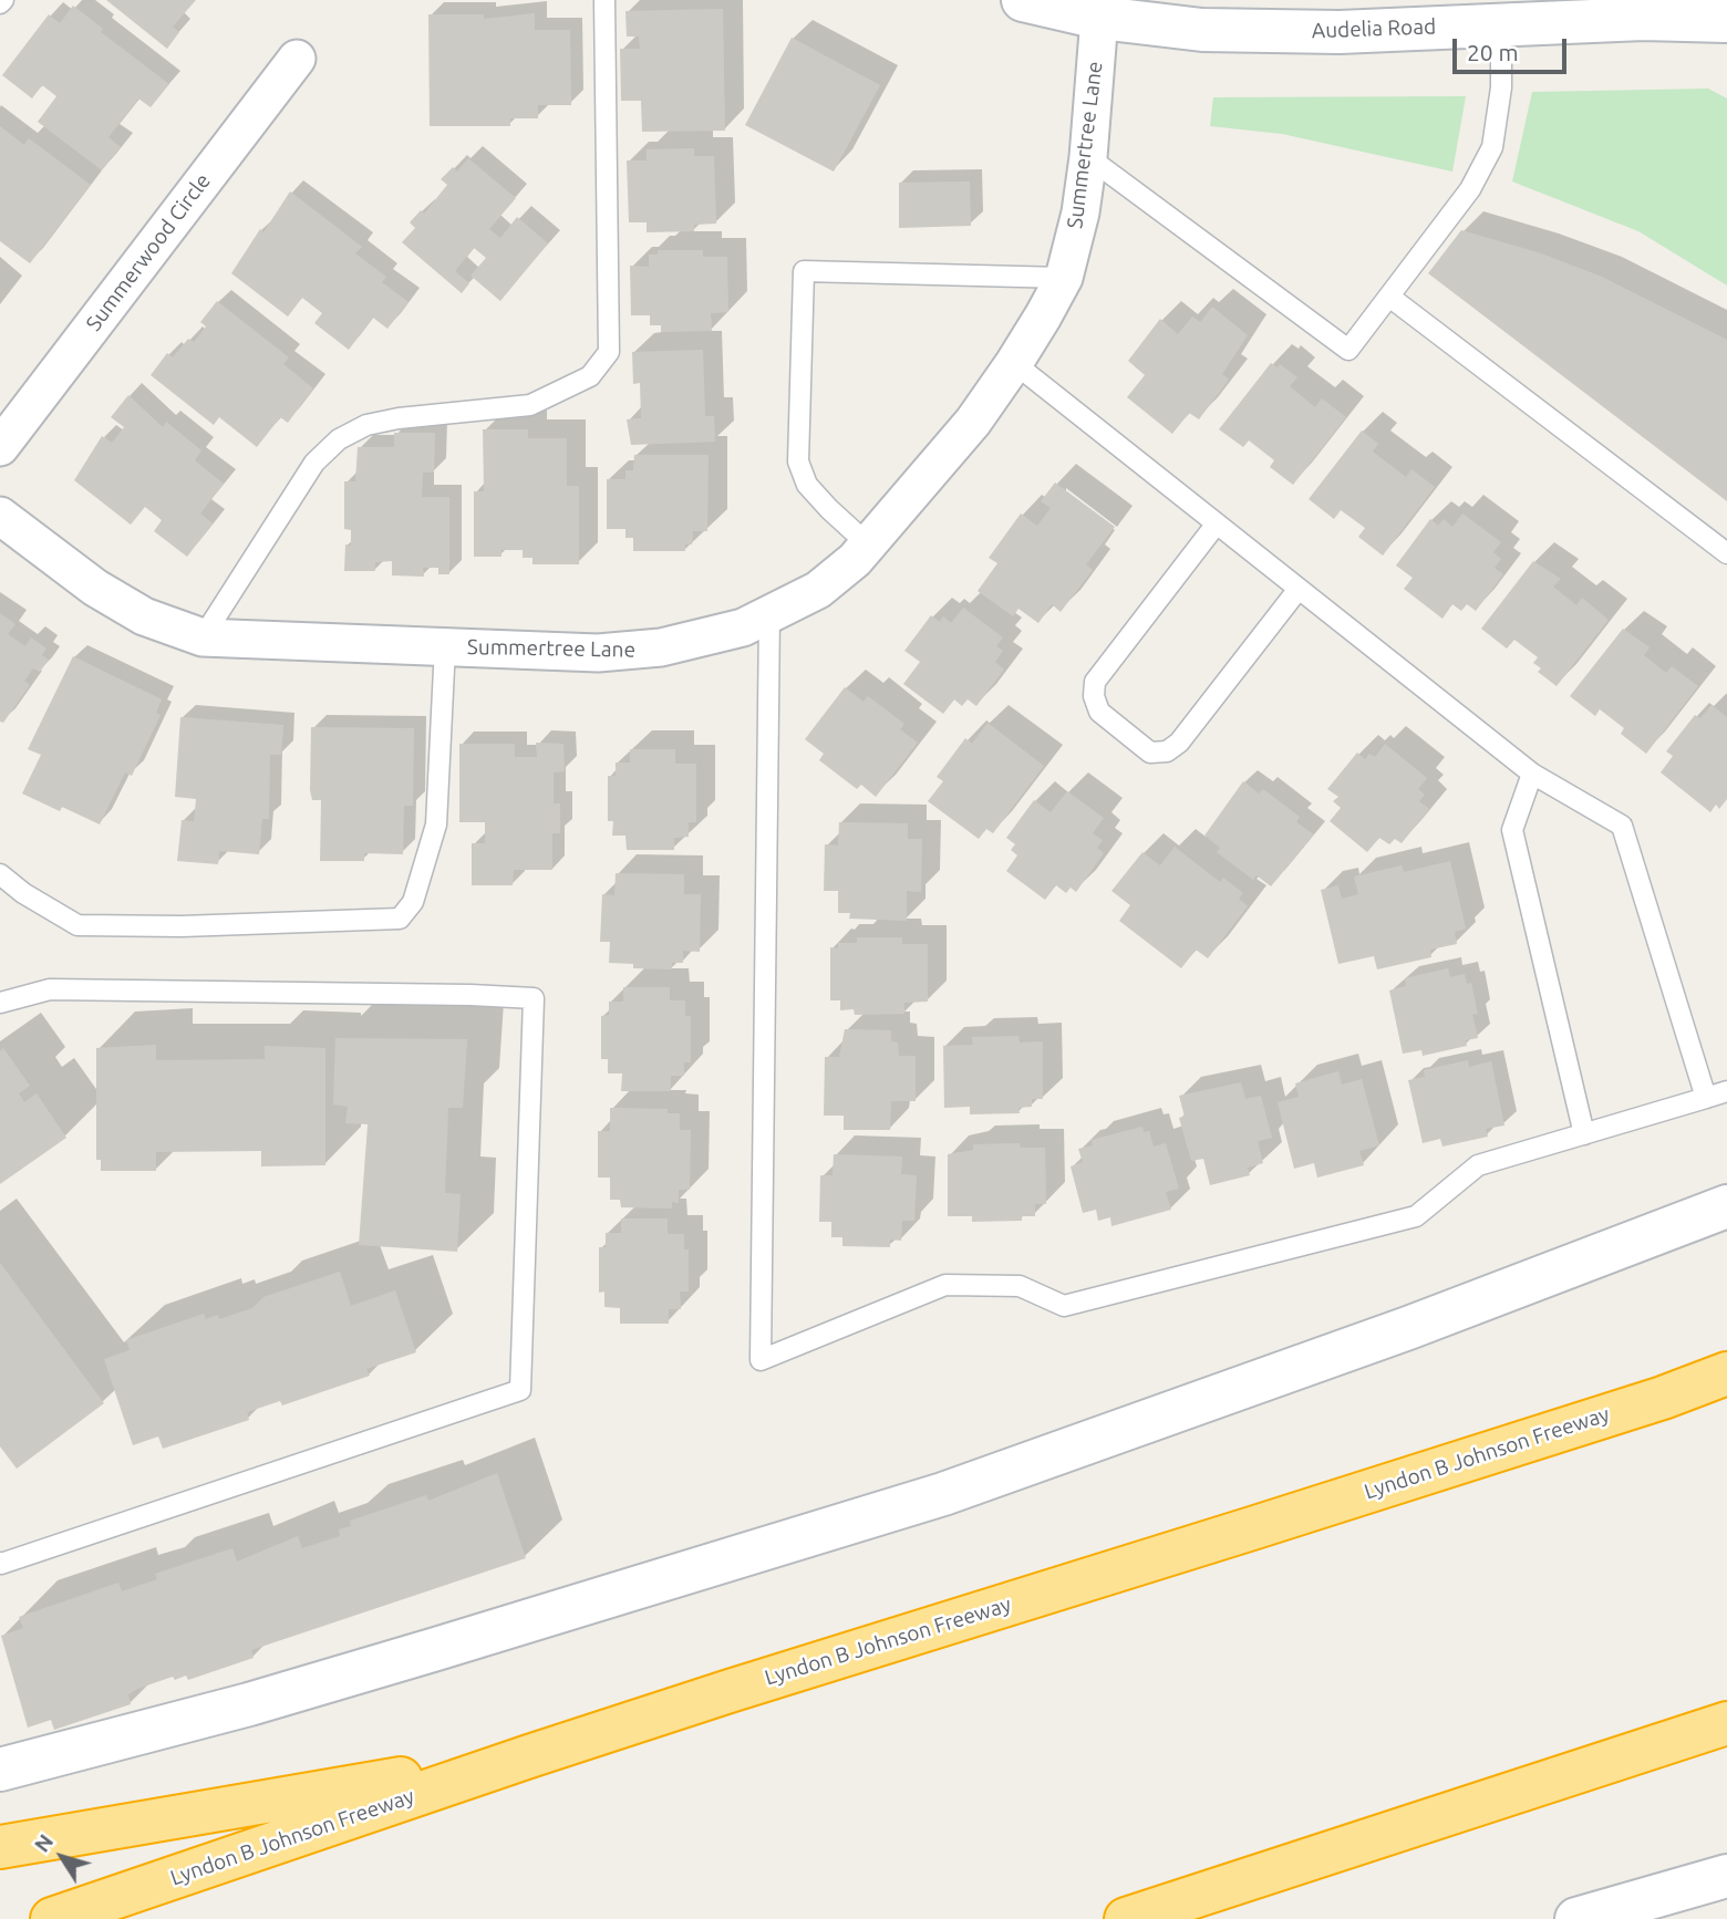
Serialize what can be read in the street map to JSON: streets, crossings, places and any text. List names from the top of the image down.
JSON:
{
  "streets": {
    "highway": ["Lyndon B Johnson Freeway"],
    "main road": ["Audelia Road"],
    "street": ["Summertree Lane", "Summerwood Circle"]
  },
  "crossings": [
    ["Audelia Road", "Summertree Lane"]
  ],
  "scale_bar": "20 m",
  "north": "top left"
}
